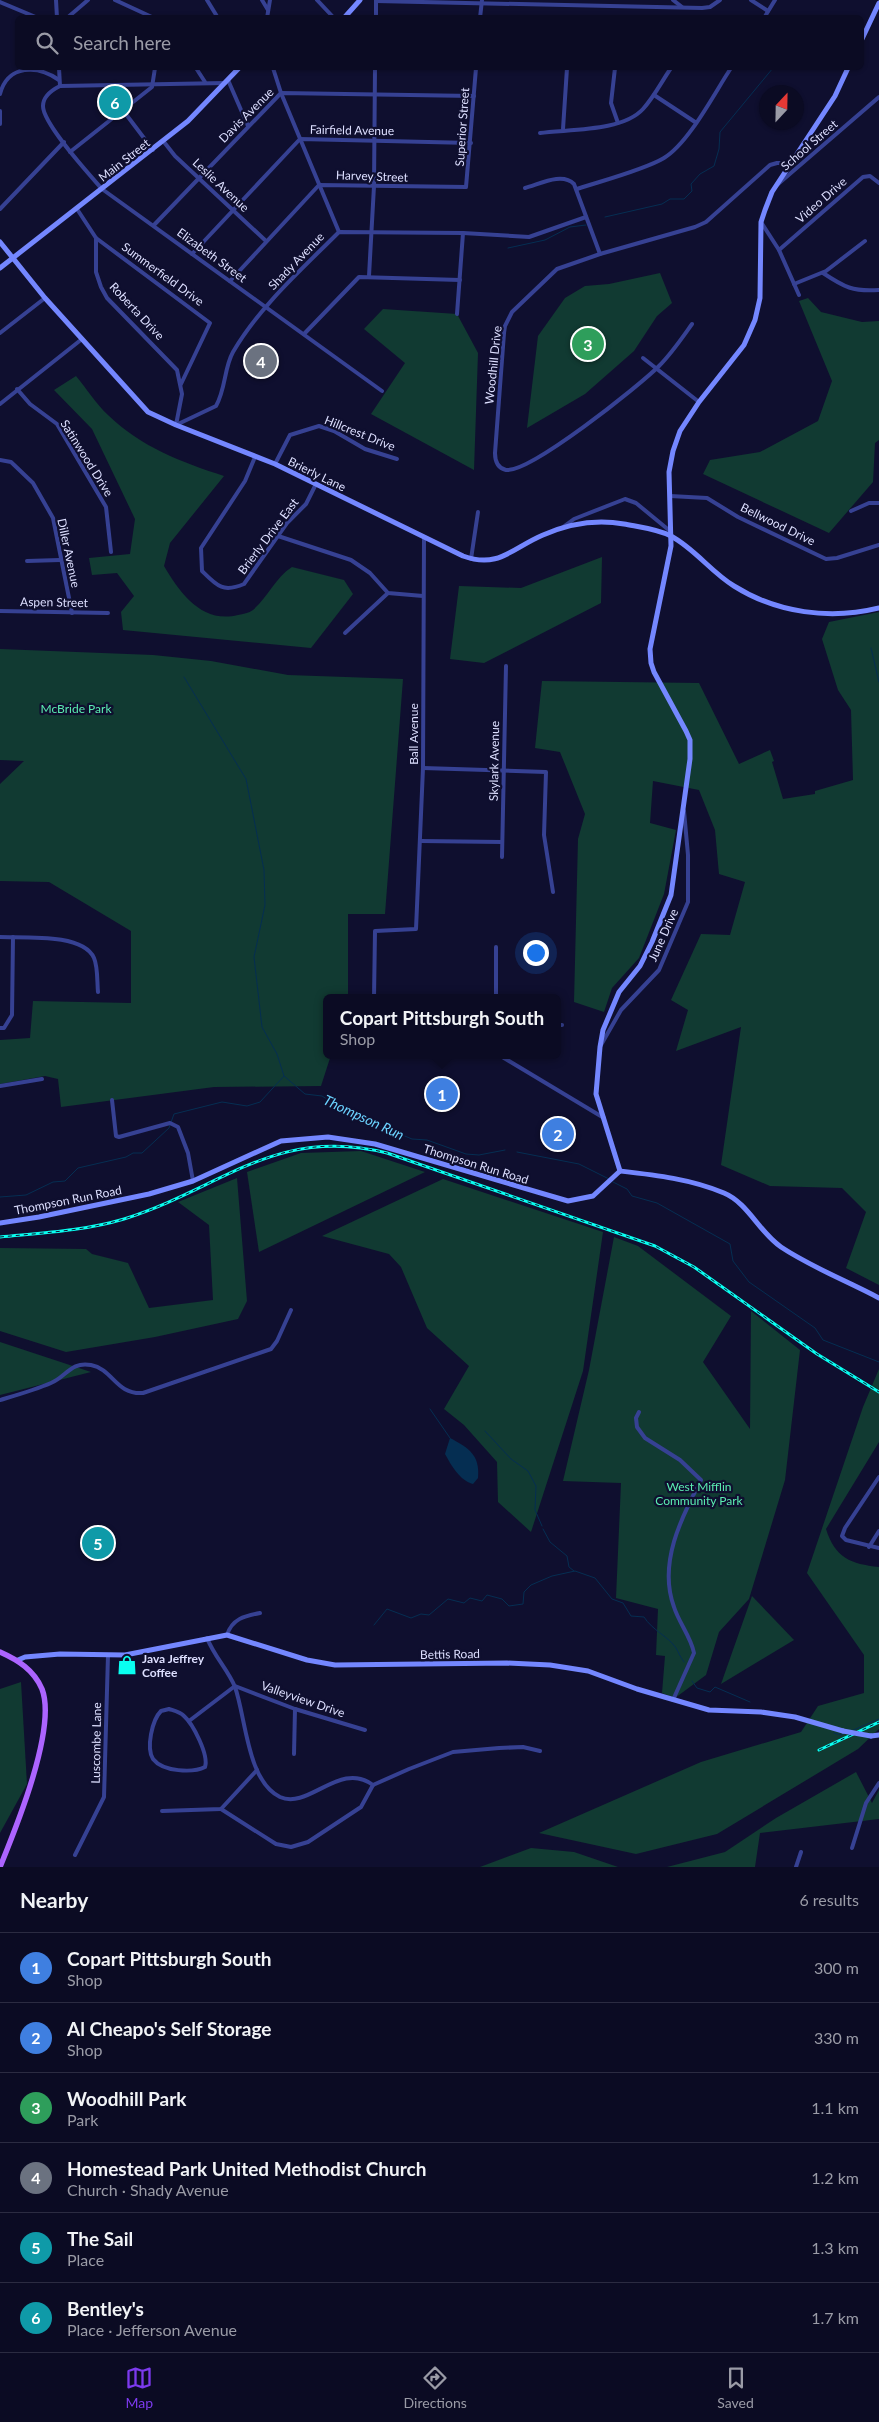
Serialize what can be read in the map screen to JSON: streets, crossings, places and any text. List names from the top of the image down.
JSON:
{
  "streets": {
    "street": [
      "Davis Avenue",
      "Superior Street",
      "Fairfield Avenue",
      "School Street",
      "Main Street",
      "Harvey Street",
      "Leslie Avenue",
      "Video Drive",
      "Elizabeth Street",
      "Shady Avenue",
      "Summerfield Drive",
      "Roberta Drive",
      "Woodhill Drive",
      "Hillcrest Drive",
      "Satinwood Drive",
      "Brierly Lane",
      "Bellwood Drive",
      "Brierly Drive East",
      "Diller Avenue",
      "Aspen Street",
      "Ball Avenue",
      "Skylark Avenue",
      "June Drive",
      "Thompson Run Road",
      "Bettis Road",
      "Valleyview Drive",
      "Luscombe Lane"
    ]
  },
  "crossings": [
    ["Davis Avenue", "Superior Street"],
    ["Davis Avenue", "Leslie Avenue"],
    ["Davis Avenue", "Elizabeth Street"],
    ["Superior Street", "Fairfield Avenue"],
    ["Superior Street", "Harvey Street"],
    ["Fairfield Avenue", "Leslie Avenue"],
    ["Fairfield Avenue", "Elizabeth Street"],
    ["Main Street", "Leslie Avenue"],
    ["Main Street", "Elizabeth Street"],
    ["Main Street", "Brierly Lane"],
    ["Harvey Street", "Leslie Avenue"],
    ["Harvey Street", "Elizabeth Street"],
    ["Elizabeth Street", "Shady Avenue"],
    ["Shady Avenue", "Brierly Lane"],
    ["Summerfield Drive", "Roberta Drive"],
    ["Hillcrest Drive", "Brierly Lane"],
    ["Brierly Lane", "Brierly Drive East"],
    ["Brierly Lane", "Ball Avenue"],
    ["Diller Avenue", "Aspen Street"],
    ["Bettis Road", "Luscombe Lane"]
  ],
  "water": ["Thompson Run"],
  "parks": ["McBride Park", "West Mifflin Community Park"],
  "places": {
    "shop": ["Java Jeffrey Coffee"]
  },
  "north": "top",
  "page": {
    "search": "Search here",
    "pins": [
      "6",
      "3",
      "4",
      "1",
      "2",
      "5"
    ],
    "popup": ["Copart Pittsburgh South", "Shop"],
    "heading": ["Nearby", "6 results"],
    "list": [
      {
        "mark": "1",
        "name": "Copart Pittsburgh South",
        "note": "Shop",
        "value": "300 m"
      },
      {
        "mark": "2",
        "name": "Al Cheapo's Self Storage",
        "note": "Shop",
        "value": "330 m"
      },
      {
        "mark": "3",
        "name": "Woodhill Park",
        "note": "Park",
        "value": "1.1 km"
      },
      {
        "mark": "4",
        "name": "Homestead Park United Methodist Church",
        "note": "Church · Shady Avenue",
        "value": "1.2 km"
      },
      {
        "mark": "5",
        "name": "The Sail",
        "note": "Place",
        "value": "1.3 km"
      },
      {
        "mark": "6",
        "name": "Bentley's",
        "note": "Place · Jefferson Avenue",
        "value": "1.7 km"
      }
    ],
    "nav": ["Map", "Directions", "Saved"]
  }
}
